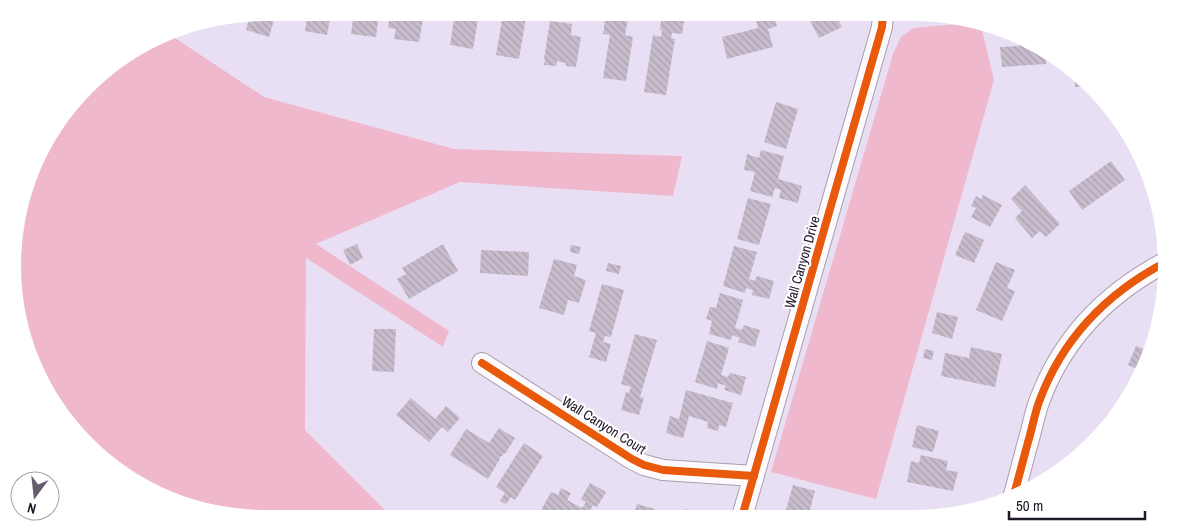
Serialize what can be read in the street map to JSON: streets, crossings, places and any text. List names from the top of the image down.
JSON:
{
  "streets": {
    "street": ["Wall Canyon Drive", "Wall Canyon Court"]
  },
  "crossings": [
    ["Wall Canyon Drive", "Wall Canyon Court"]
  ],
  "scale_bar": "50 m",
  "north": "bottom"
}
